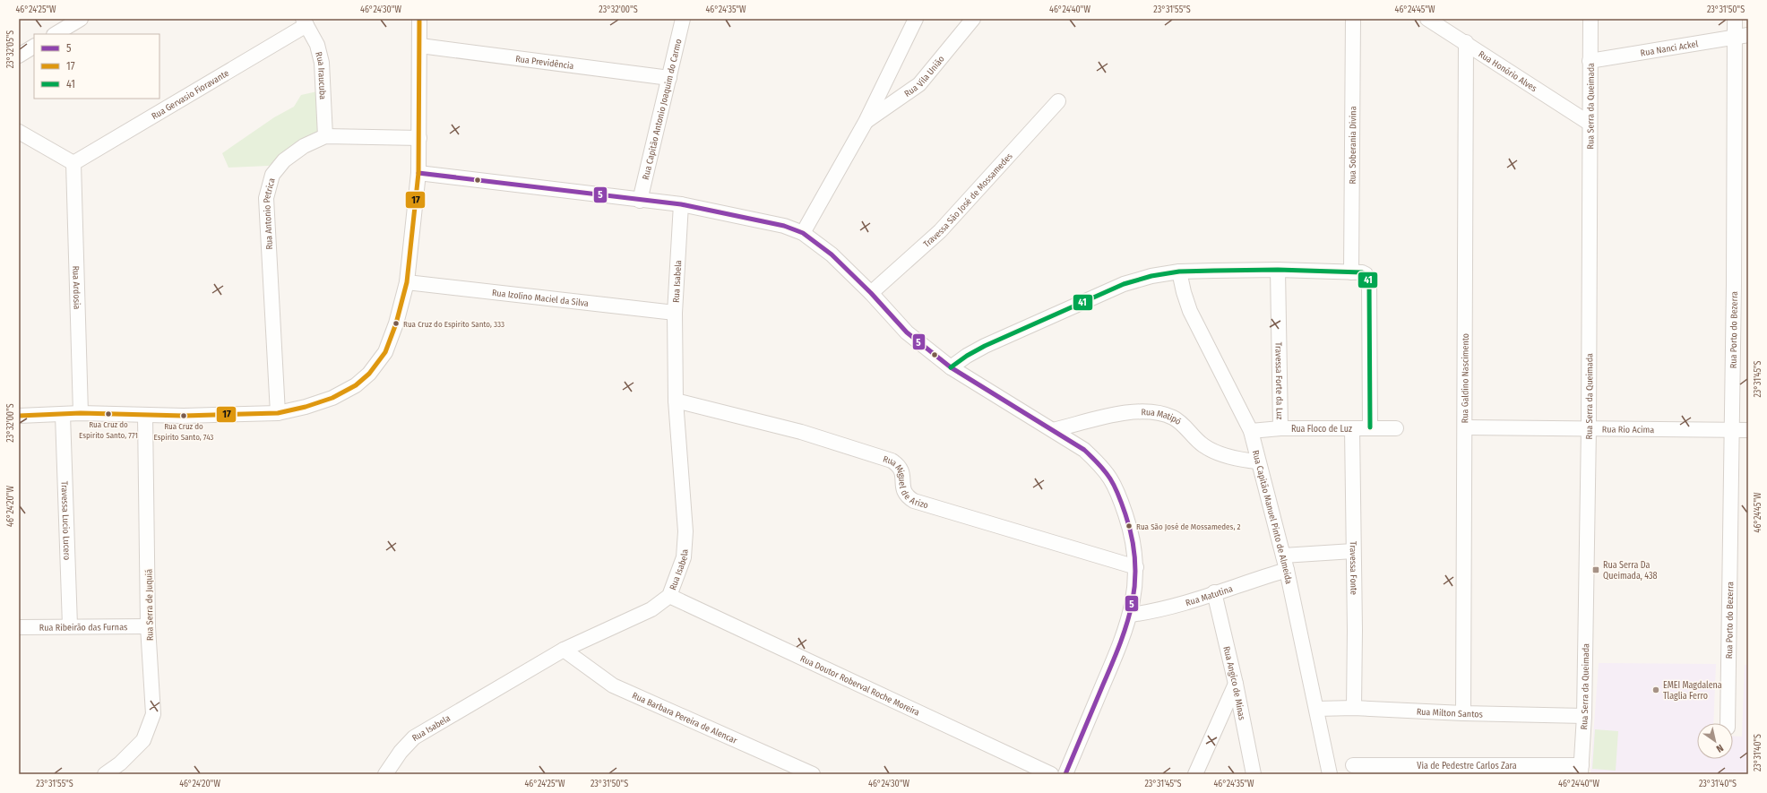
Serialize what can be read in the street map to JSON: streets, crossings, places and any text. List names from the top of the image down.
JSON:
{
  "streets": {
    "street": [
      "Rua Nanci Ackel",
      "Rua Previdência",
      "Rua Honório Alves",
      "Rua Vila União",
      "Rua Iraucuba",
      "Rua Gervasio Fioravante",
      "Rua Serra da Queimada",
      "Rua Capitão Antonio Joaquim do Carmo",
      "Rua Soberania Divina",
      "Travessa São José de Mossamedes",
      "Rua Antonio Petrica",
      "Rua Isabela",
      "Rua Ardosia",
      "Rua Izolino Maciel da Silva",
      "Rua Porto do Bezerra",
      "Rua Galdino Nascimento",
      "Travessa Forte da Luz",
      "Rua Matipó",
      "Rua Floco de Luz",
      "Rua Rio Acima",
      "Rua Miguel de Arizo",
      "Rua Capitão Manuel Pinto de Almeida",
      "Travessa Lucio Lucero",
      "Travessa Fonte",
      "Rua Matutina",
      "Rua Serra de Juquiá",
      "Rua Ribeirão das Furnas",
      "Rua Angico de Minas",
      "Rua Doutor Roberval Roche Moreira",
      "Rua Milton Santos",
      "Rua Barbara Pereira de Alencar",
      "Via de Pedestre Carlos Zara"
    ]
  },
  "crossings": [
    ["Rua Nanci Ackel", "Rua Serra da Queimada"],
    ["Rua Nanci Ackel", "Rua Porto do Bezerra"],
    ["Rua Previdência", "Rua Capitão Antonio Joaquim do Carmo"],
    ["Rua Honório Alves", "Rua Serra da Queimada"],
    ["Rua Honório Alves", "Rua Galdino Nascimento"],
    ["Rua Iraucuba", "Rua Gervasio Fioravante"],
    ["Rua Iraucuba", "Rua Antonio Petrica"],
    ["Rua Gervasio Fioravante", "Rua Ardosia"],
    ["Rua Serra da Queimada", "Rua Rio Acima"],
    ["Rua Serra da Queimada", "Rua Milton Santos"],
    ["Rua Serra da Queimada", "Via de Pedestre Carlos Zara"],
    ["Rua Isabela", "Rua Izolino Maciel da Silva"],
    ["Rua Isabela", "Rua Miguel de Arizo"],
    ["Rua Isabela", "Rua Doutor Roberval Roche Moreira"],
    ["Rua Isabela", "Rua Barbara Pereira de Alencar"],
    ["Rua Porto do Bezerra", "Rua Rio Acima"],
    ["Rua Galdino Nascimento", "Rua Rio Acima"],
    ["Rua Galdino Nascimento", "Rua Milton Santos"],
    ["Travessa Forte da Luz", "Rua Floco de Luz"],
    ["Rua Matipó", "Rua Capitão Manuel Pinto de Almeida"],
    ["Rua Floco de Luz", "Rua Capitão Manuel Pinto de Almeida"],
    ["Rua Floco de Luz", "Travessa Fonte"],
    ["Rua Capitão Manuel Pinto de Almeida", "Rua Matutina"],
    ["Rua Capitão Manuel Pinto de Almeida", "Rua Milton Santos"],
    ["Travessa Lucio Lucero", "Rua Ribeirão das Furnas"],
    ["Travessa Fonte", "Rua Milton Santos"],
    ["Rua Matutina", "Rua Angico de Minas"],
    ["Rua Serra de Juquiá", "Rua Ribeirão das Furnas"]
  ],
  "places": {
    "other": [
      "Rua Cruz do Espirito Santo, 333",
      "Rua Cruz do Espirito Santo, 771",
      "Rua Cruz do Espirito Santo, 743",
      "Rua São José de Mossamedes, 2",
      "EMEI Magdalena Tlaglia Ferro"
    ],
    "transit": ["Rua Serra Da Queimada, 438"]
  },
  "lines": ["transit line 17", "transit line 5", "transit line 41"],
  "legend": ["5", "17", "41"],
  "north": "bottom right",
  "coordinates": [
    "46°24'25\"W",
    "46°24'30\"W",
    "23°32'00\"S",
    "46°24'35\"W",
    "46°24'40\"W",
    "23°31'55\"S",
    "46°24'45\"W",
    "23°31'50\"S",
    "23°32'05\"S",
    "23°31'45\"S",
    "46°24'20\"W",
    "23°31'40\"S"
  ]
}
